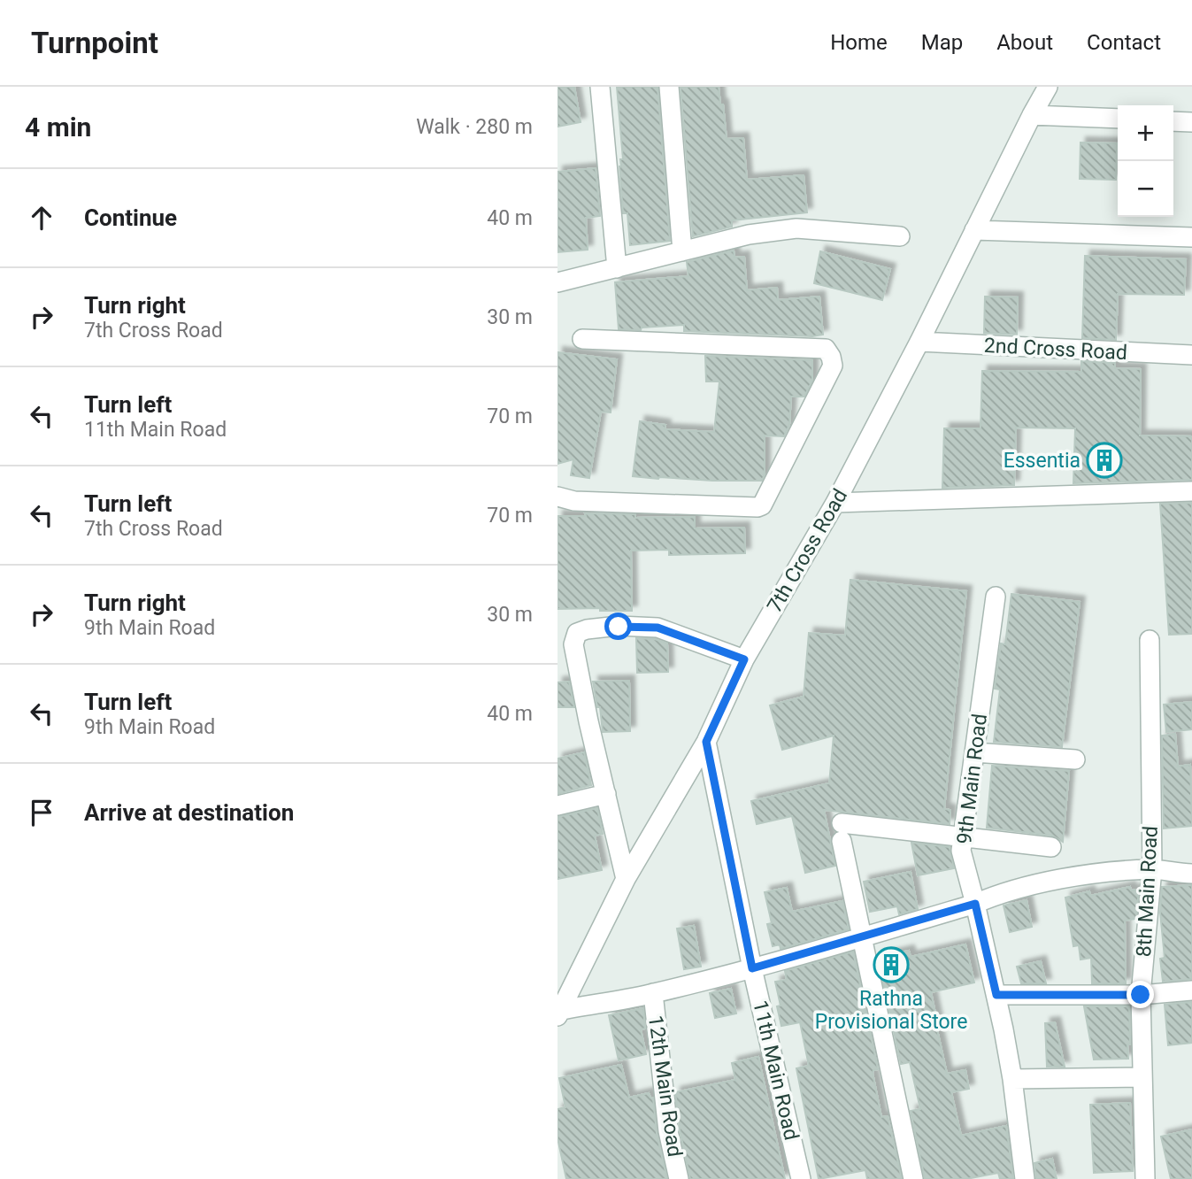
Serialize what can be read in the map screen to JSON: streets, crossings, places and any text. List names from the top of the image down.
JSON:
{
  "streets": {
    "street": [
      "2nd Cross Road",
      "7th Cross Road",
      "9th Main Road",
      "8th Main Road",
      "11th Main Road",
      "12th Main Road"
    ]
  },
  "crossings": [
    ["2nd Cross Road", "7th Cross Road"],
    ["7th Cross Road", "9th Main Road"],
    ["7th Cross Road", "8th Main Road"],
    ["7th Cross Road", "11th Main Road"],
    ["7th Cross Road", "12th Main Road"]
  ],
  "places": {
    "building": ["Essentia", "Rathna Provisional Store"]
  },
  "page": {
    "header": "Turnpoint",
    "nav": [
      "Home",
      "Map",
      "About",
      "Contact"
    ],
    "heading": ["4 min", "Walk · 280 m"],
    "map_buttons": ["+", "−"],
    "list": [
      ["Continue", "40 m"],
      ["Turn right", "7th Cross Road", "30 m"],
      ["Turn left", "11th Main Road", "70 m"],
      ["Turn left", "7th Cross Road", "70 m"],
      ["Turn right", "9th Main Road", "30 m"],
      ["Turn left", "9th Main Road", "40 m"],
      "Arrive at destination"
    ]
  }
}
